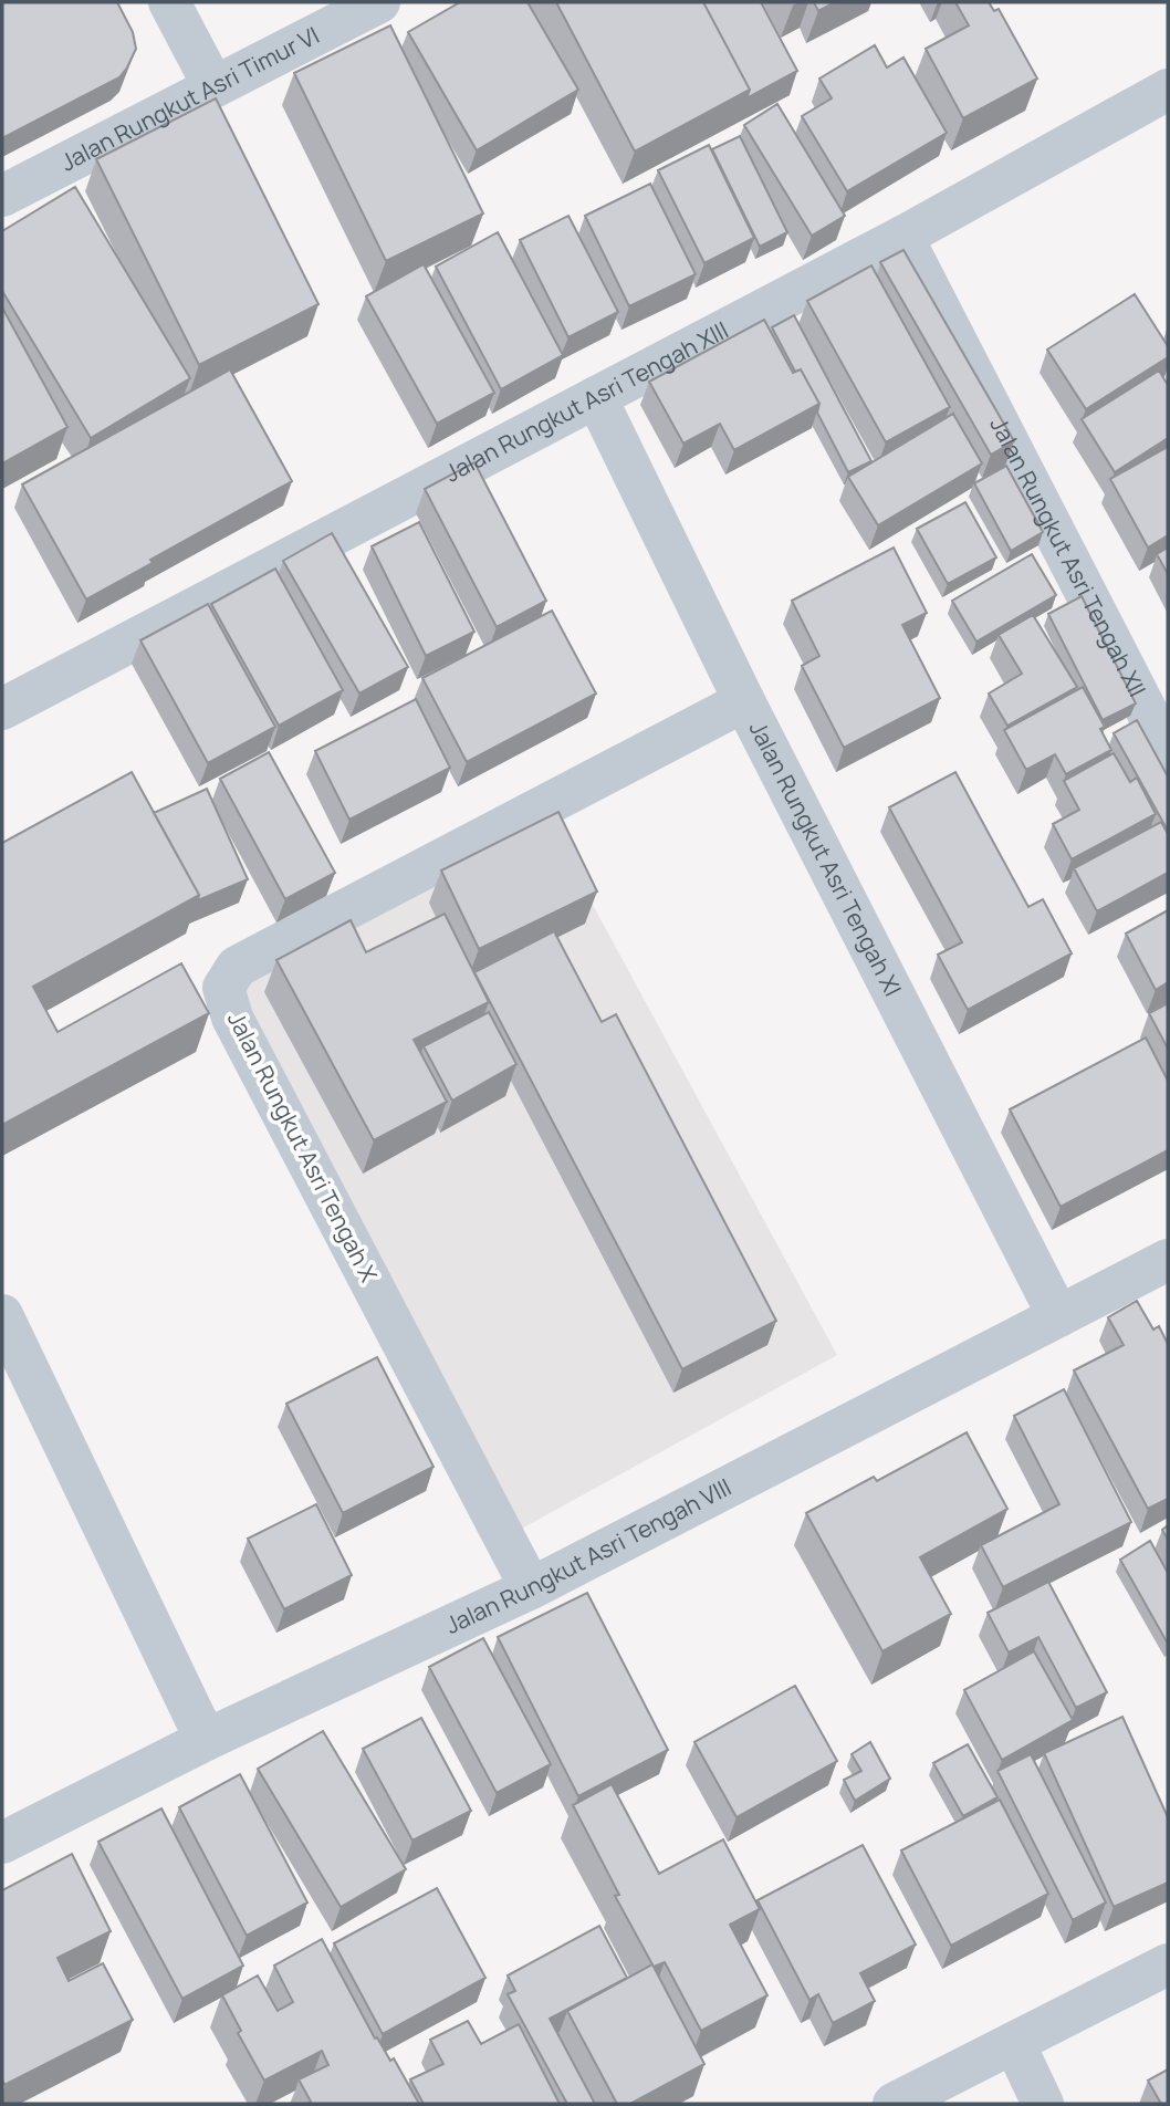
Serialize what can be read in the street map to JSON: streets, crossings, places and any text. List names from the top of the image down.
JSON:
{
  "streets": {
    "street": [
      "Jalan Rungkut Asri Timur VI",
      "Jalan Rungkut Asri Tengah XIII",
      "Jalan Rungkut Asri Tengah XII",
      "Jalan Rungkut Asri Tengah XI",
      "Jalan Rungkut Asri Tengah X",
      "Jalan Rungkut Asri Tengah VIII"
    ]
  },
  "crossings": [
    ["Jalan Rungkut Asri Tengah XIII", "Jalan Rungkut Asri Tengah XII"],
    ["Jalan Rungkut Asri Tengah XIII", "Jalan Rungkut Asri Tengah XI"],
    ["Jalan Rungkut Asri Tengah XI", "Jalan Rungkut Asri Tengah X"],
    ["Jalan Rungkut Asri Tengah XI", "Jalan Rungkut Asri Tengah VIII"],
    ["Jalan Rungkut Asri Tengah X", "Jalan Rungkut Asri Tengah VIII"]
  ]
}
